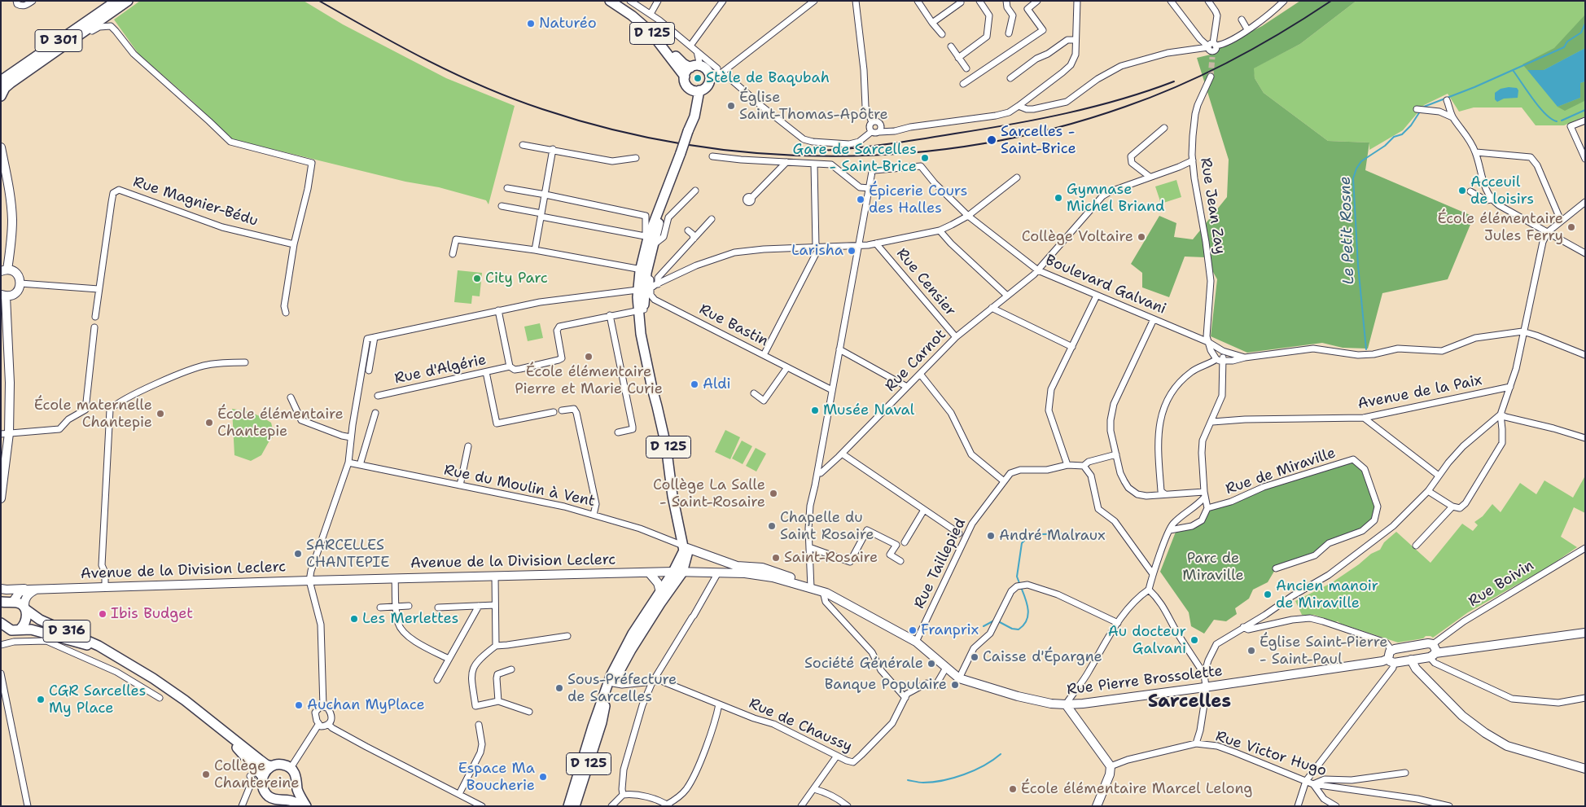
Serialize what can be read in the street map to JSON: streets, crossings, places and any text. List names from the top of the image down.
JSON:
{
  "streets": {
    "main road": [
      "D 125",
      "D 301",
      "Avenue de la Division Leclerc",
      "D 316",
      "Rue Pierre Brossolette"
    ],
    "street": [
      "Rue Magnier-Bédu",
      "Rue Jean Zay",
      "Rue Censier",
      "Boulevard Galvani",
      "Rue Bastin",
      "Rue Carnot",
      "Rue d'Algérie",
      "Avenue de la Paix",
      "Rue de Miraville",
      "Rue du Moulin à Vent",
      "Rue Taillepied",
      "Rue Boivin",
      "Rue de Chaussy",
      "Rue Victor Hugo"
    ]
  },
  "crossings": [
    ["D 125", "Rue Bastin"],
    ["D 125", "Rue du Moulin à Vent"],
    ["D 125", "Avenue de la Division Leclerc"],
    ["D 125", "Rue Pierre Brossolette"],
    ["D 125", "Rue de Chaussy"],
    ["Rue Jean Zay", "Boulevard Galvani"],
    ["Rue Jean Zay", "Rue Carnot"],
    ["Rue Censier", "Rue Carnot"],
    ["Boulevard Galvani", "Rue Carnot"],
    ["Boulevard Galvani", "Rue de Miraville"],
    ["Avenue de la Paix", "Rue de Miraville"],
    ["Rue du Moulin à Vent", "Rue Pierre Brossolette"],
    ["Avenue de la Division Leclerc", "Rue Pierre Brossolette"],
    ["Rue Taillepied", "Rue Pierre Brossolette"],
    ["Rue Pierre Brossolette", "Rue de Chaussy"]
  ],
  "districts": ["Sarcelles"],
  "water": ["Le Petit Rosne"],
  "parks": ["Parc de Miraville"],
  "places": [
    "Naturéo",
    "Stèle de Baqubah",
    "Église Saint-Thomas-Apôtre",
    "Sarcelles - Saint-Brice",
    "Gare de Sarcelles - Saint-Brice",
    "Acceuil de loisirs",
    "Gymnase Michel Briand",
    "Épicerie Cours des Halles",
    "École élémentaire Jules Ferry",
    "Collège Voltaire",
    "Larisha",
    "City Parc",
    "École élémentaire Pierre et Marie Curie",
    "Aldi",
    "Musée Naval",
    "École maternelle Chantepie",
    "École élémentaire Chantepie",
    "Collège La Salle - Saint-Rosaire",
    "Chapelle du Saint Rosaire",
    "André Malraux",
    "SARCELLES CHANTEPIE",
    "Saint-Rosaire",
    "Ancien manoir de Miraville",
    "Ibis Budget",
    "Les Merlettes",
    "Franprix",
    "Au docteur Galvani",
    "Église Saint-Pierre - Saint-Paul",
    "Caisse d'Épargne",
    "Société Générale",
    "Banque Populaire",
    "Sous-Préfecture de Sarcelles",
    "CGR Sarcelles My Place",
    "Auchan MyPlace",
    "Collège Chantereine",
    "Espace Ma Boucherie",
    "École élémentaire Marcel Lelong"
  ]
}
